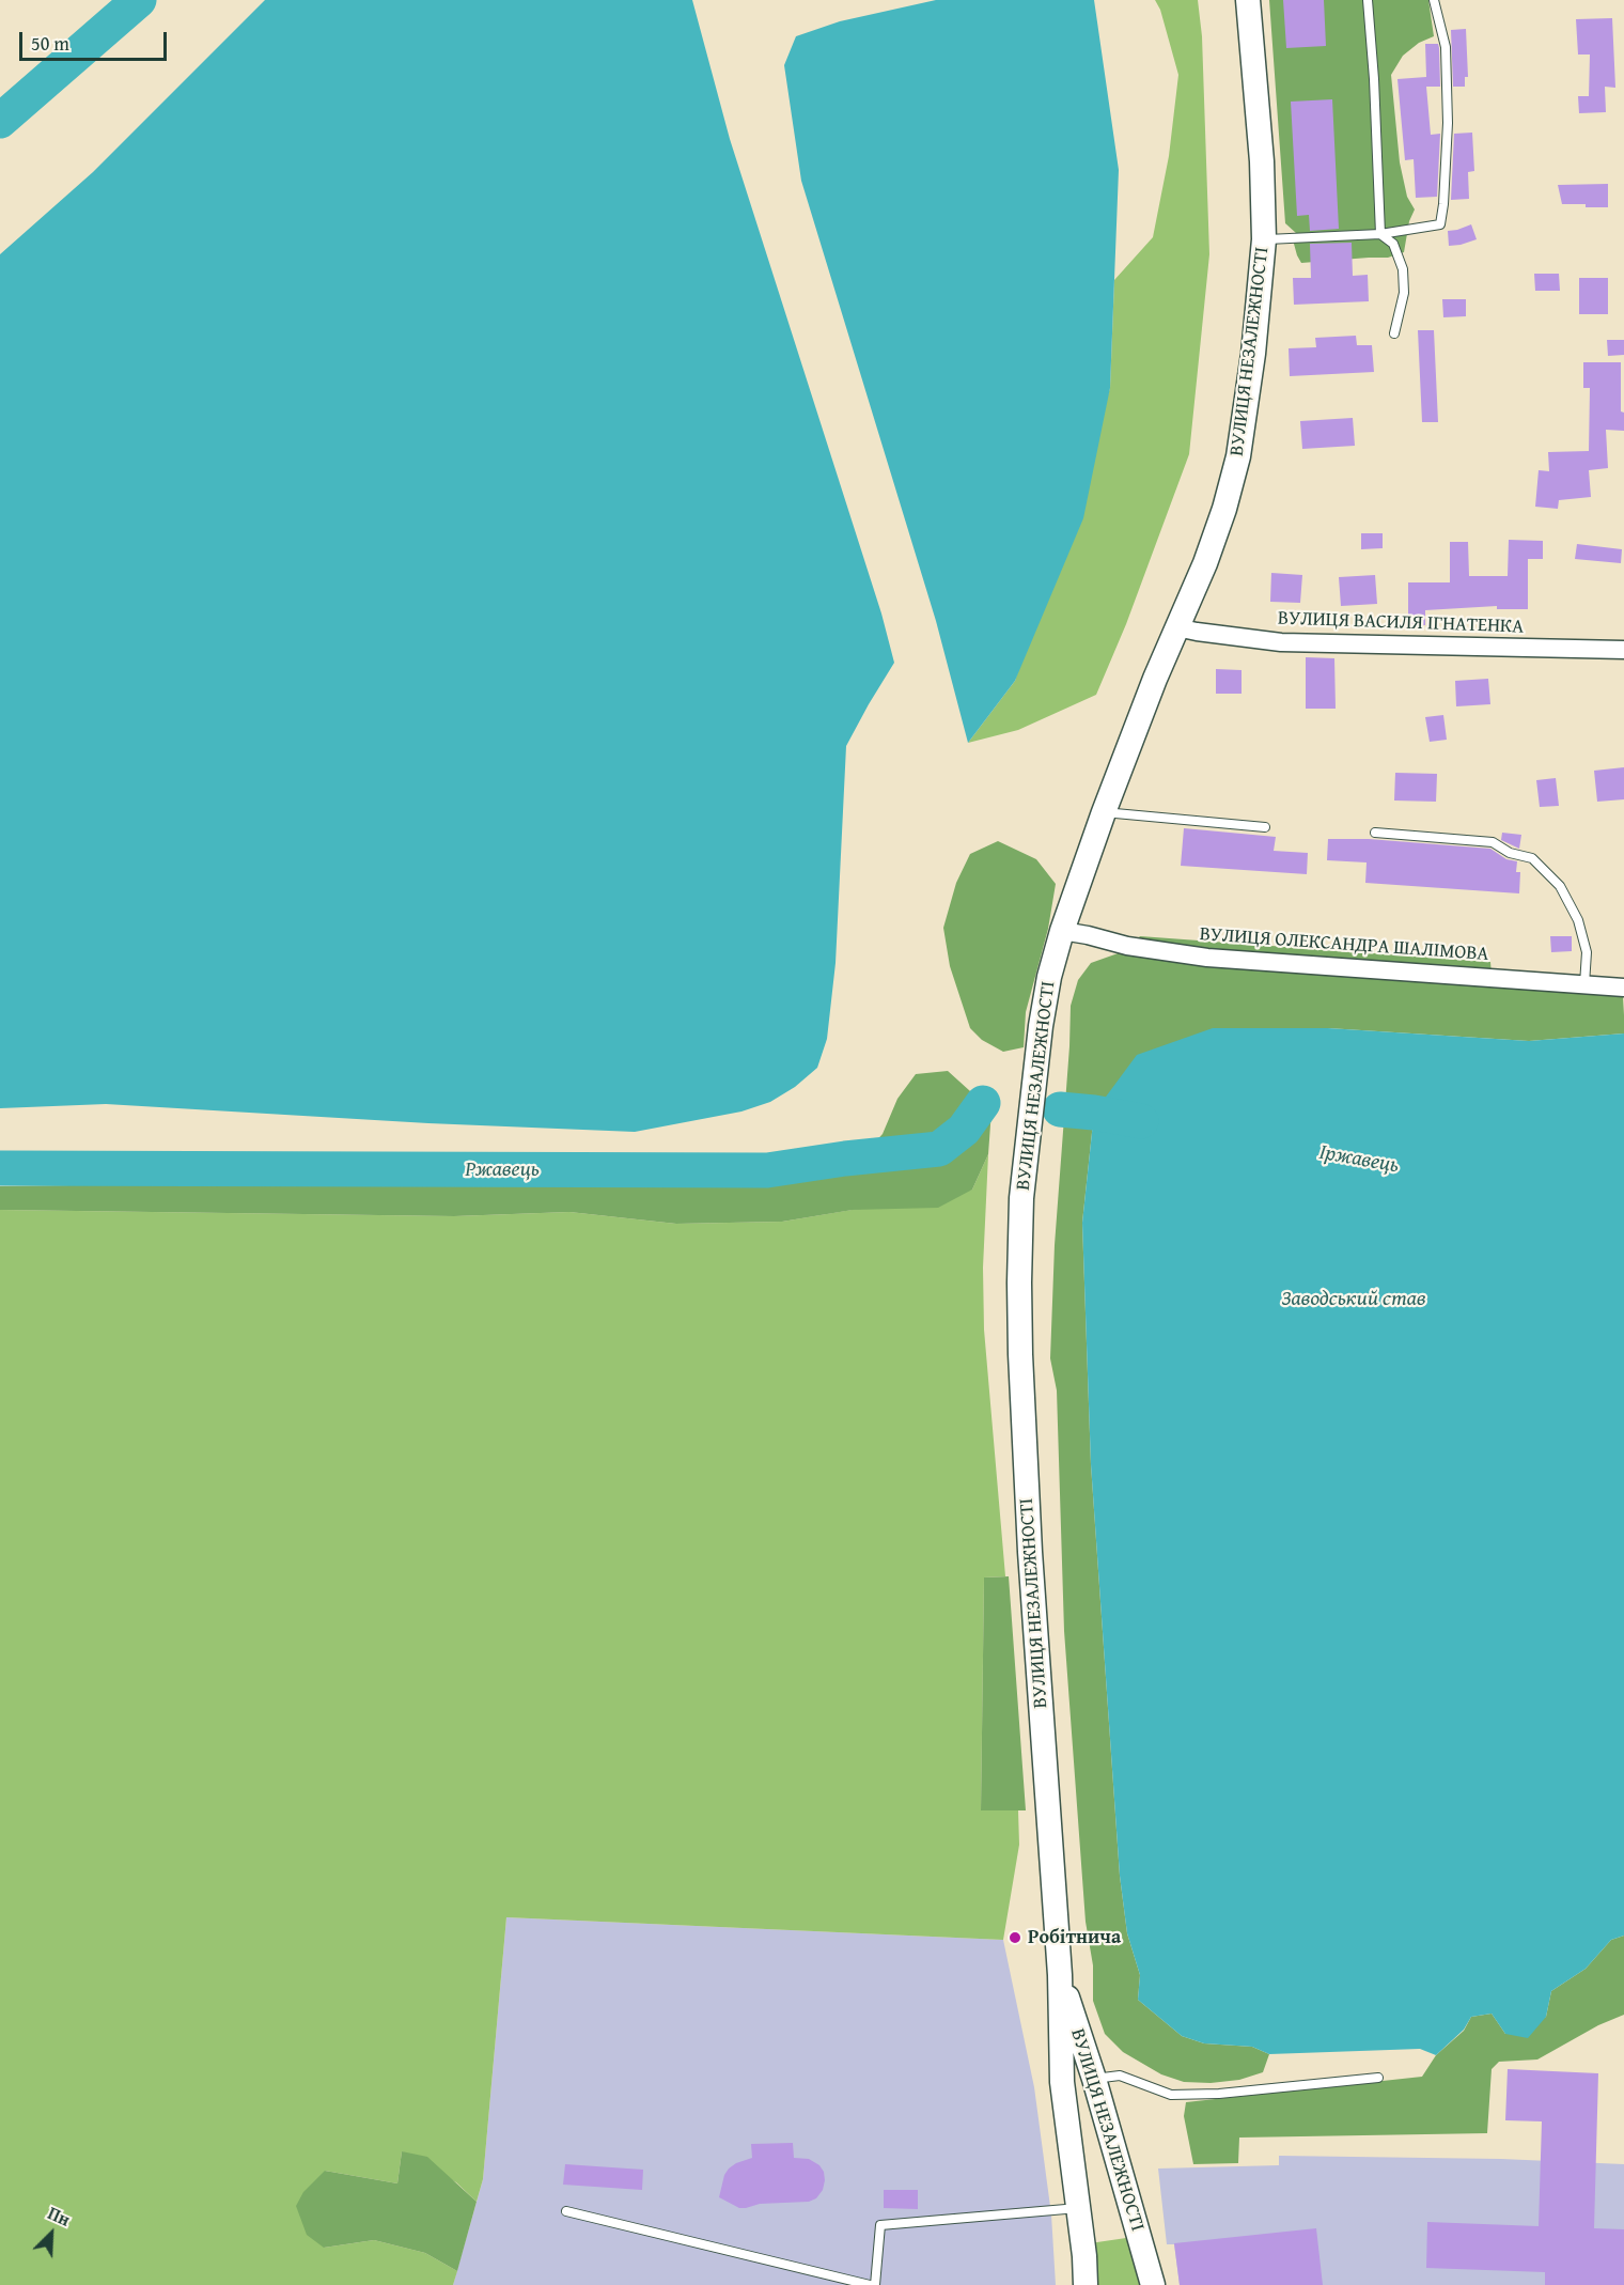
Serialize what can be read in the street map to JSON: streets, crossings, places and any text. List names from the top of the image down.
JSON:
{
  "streets": {
    "main road": ["ВУЛИЦЯ НЕЗАЛЕЖНОСТІ"],
    "street": ["ВУЛИЦЯ ВАСИЛЯ ІГНАТЕНКА", "ВУЛИЦЯ ОЛЕКСАНДРА ШАЛІМОВА"]
  },
  "crossings": [
    ["ВУЛИЦЯ НЕЗАЛЕЖНОСТІ", "ВУЛИЦЯ ВАСИЛЯ ІГНАТЕНКА"],
    ["ВУЛИЦЯ НЕЗАЛЕЖНОСТІ", "ВУЛИЦЯ ОЛЕКСАНДРА ШАЛІМОВА"]
  ],
  "water": ["Іржавець", "Ржавець", "Заводський став"],
  "places": ["Робітнича"],
  "scale_bar": "50 m",
  "north": "top right"
}
